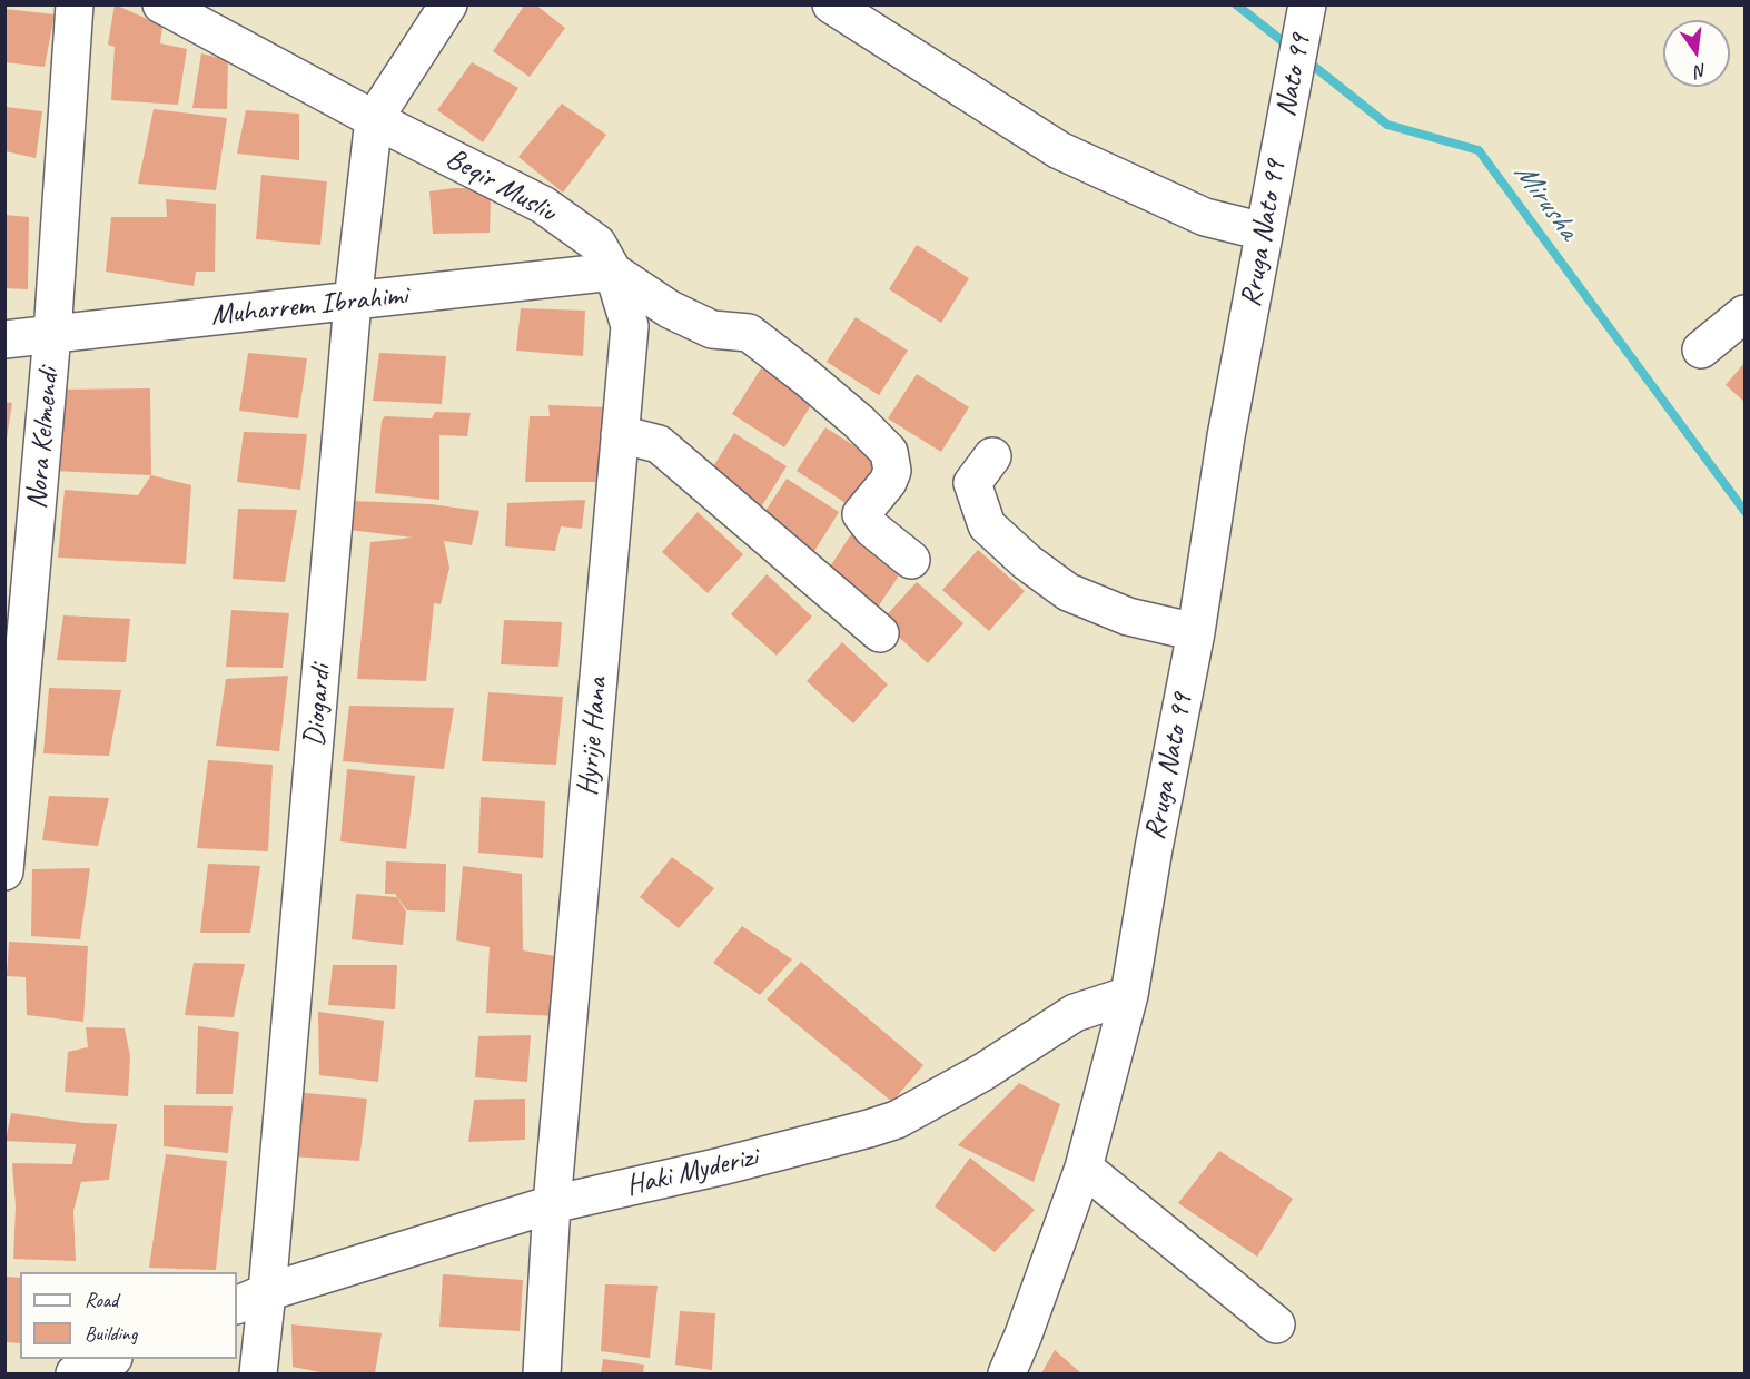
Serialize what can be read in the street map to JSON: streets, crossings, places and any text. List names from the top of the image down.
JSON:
{
  "streets": {
    "street": [
      "Nato 99",
      "Beqir Musliu",
      "Rruga Nato 99",
      "Muharrem Ibrahimi",
      "Nora Kelmendi",
      "Diogardi",
      "Hyrije Hana",
      "Haki Myderizi"
    ]
  },
  "crossings": [
    ["Nato 99", "Rruga Nato 99"],
    ["Beqir Musliu", "Muharrem Ibrahimi"],
    ["Beqir Musliu", "Diogardi"],
    ["Beqir Musliu", "Hyrije Hana"],
    ["Rruga Nato 99", "Haki Myderizi"],
    ["Muharrem Ibrahimi", "Nora Kelmendi"],
    ["Muharrem Ibrahimi", "Diogardi"],
    ["Muharrem Ibrahimi", "Hyrije Hana"],
    ["Diogardi", "Haki Myderizi"],
    ["Hyrije Hana", "Haki Myderizi"]
  ],
  "water": ["Mirusha"],
  "legend": ["Road", "Building"],
  "north": "bottom"
}
